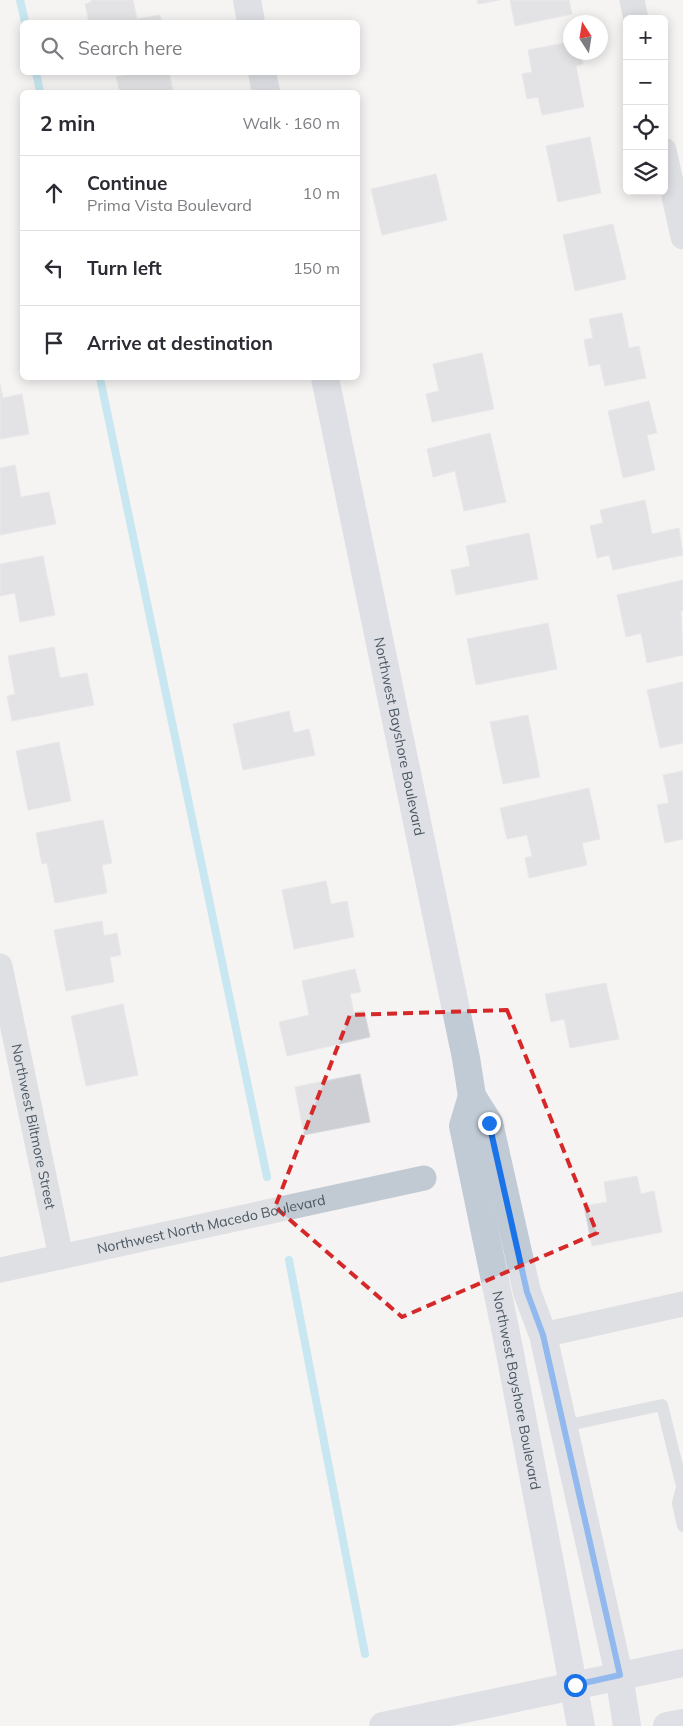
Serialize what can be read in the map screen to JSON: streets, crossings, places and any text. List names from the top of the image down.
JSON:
{
  "streets": {
    "main road": ["Northwest Bayshore Boulevard"],
    "street": ["Northwest Biltmore Street", "Northwest North Macedo Boulevard"]
  },
  "crossings": [
    ["Northwest Biltmore Street", "Northwest North Macedo Boulevard"]
  ],
  "north": "top",
  "page": {
    "map_buttons": ["+", "−"],
    "search": "Search here",
    "heading": ["2 min", "Walk · 160 m"],
    "list": [
      ["Continue", "Prima Vista Boulevard", "10 m"],
      ["Turn left", "150 m"],
      "Arrive at destination"
    ]
  }
}
